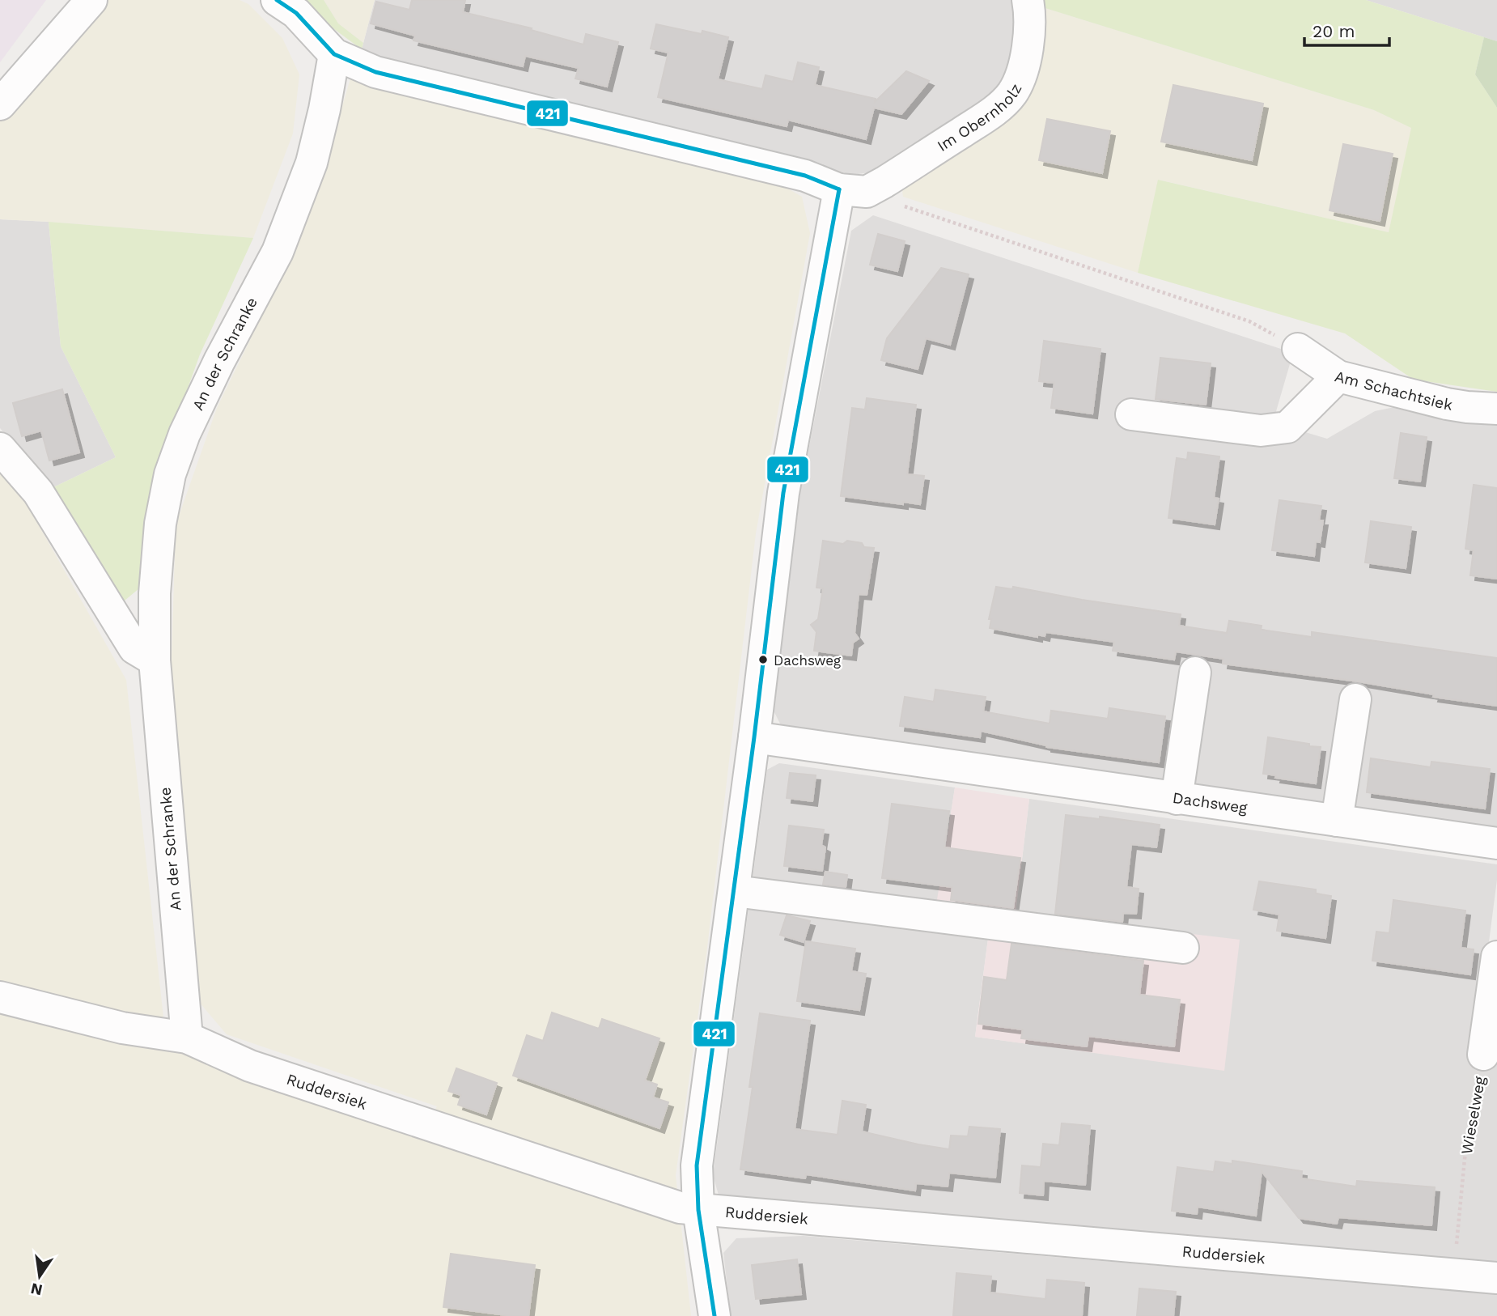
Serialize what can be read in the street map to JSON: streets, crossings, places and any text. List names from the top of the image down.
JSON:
{
  "streets": {
    "street": [
      "Im Obernholz",
      "An der Schranke",
      "Am Schachtsiek",
      "Dachsweg",
      "Ruddersiek",
      "Wieselweg"
    ]
  },
  "crossings": [
    ["An der Schranke", "Ruddersiek"],
    ["Ruddersiek", "Wieselweg"]
  ],
  "places": ["Dachsweg"],
  "lines": ["transit line 421"],
  "scale_bar": "20 m",
  "north": "bottom"
}
